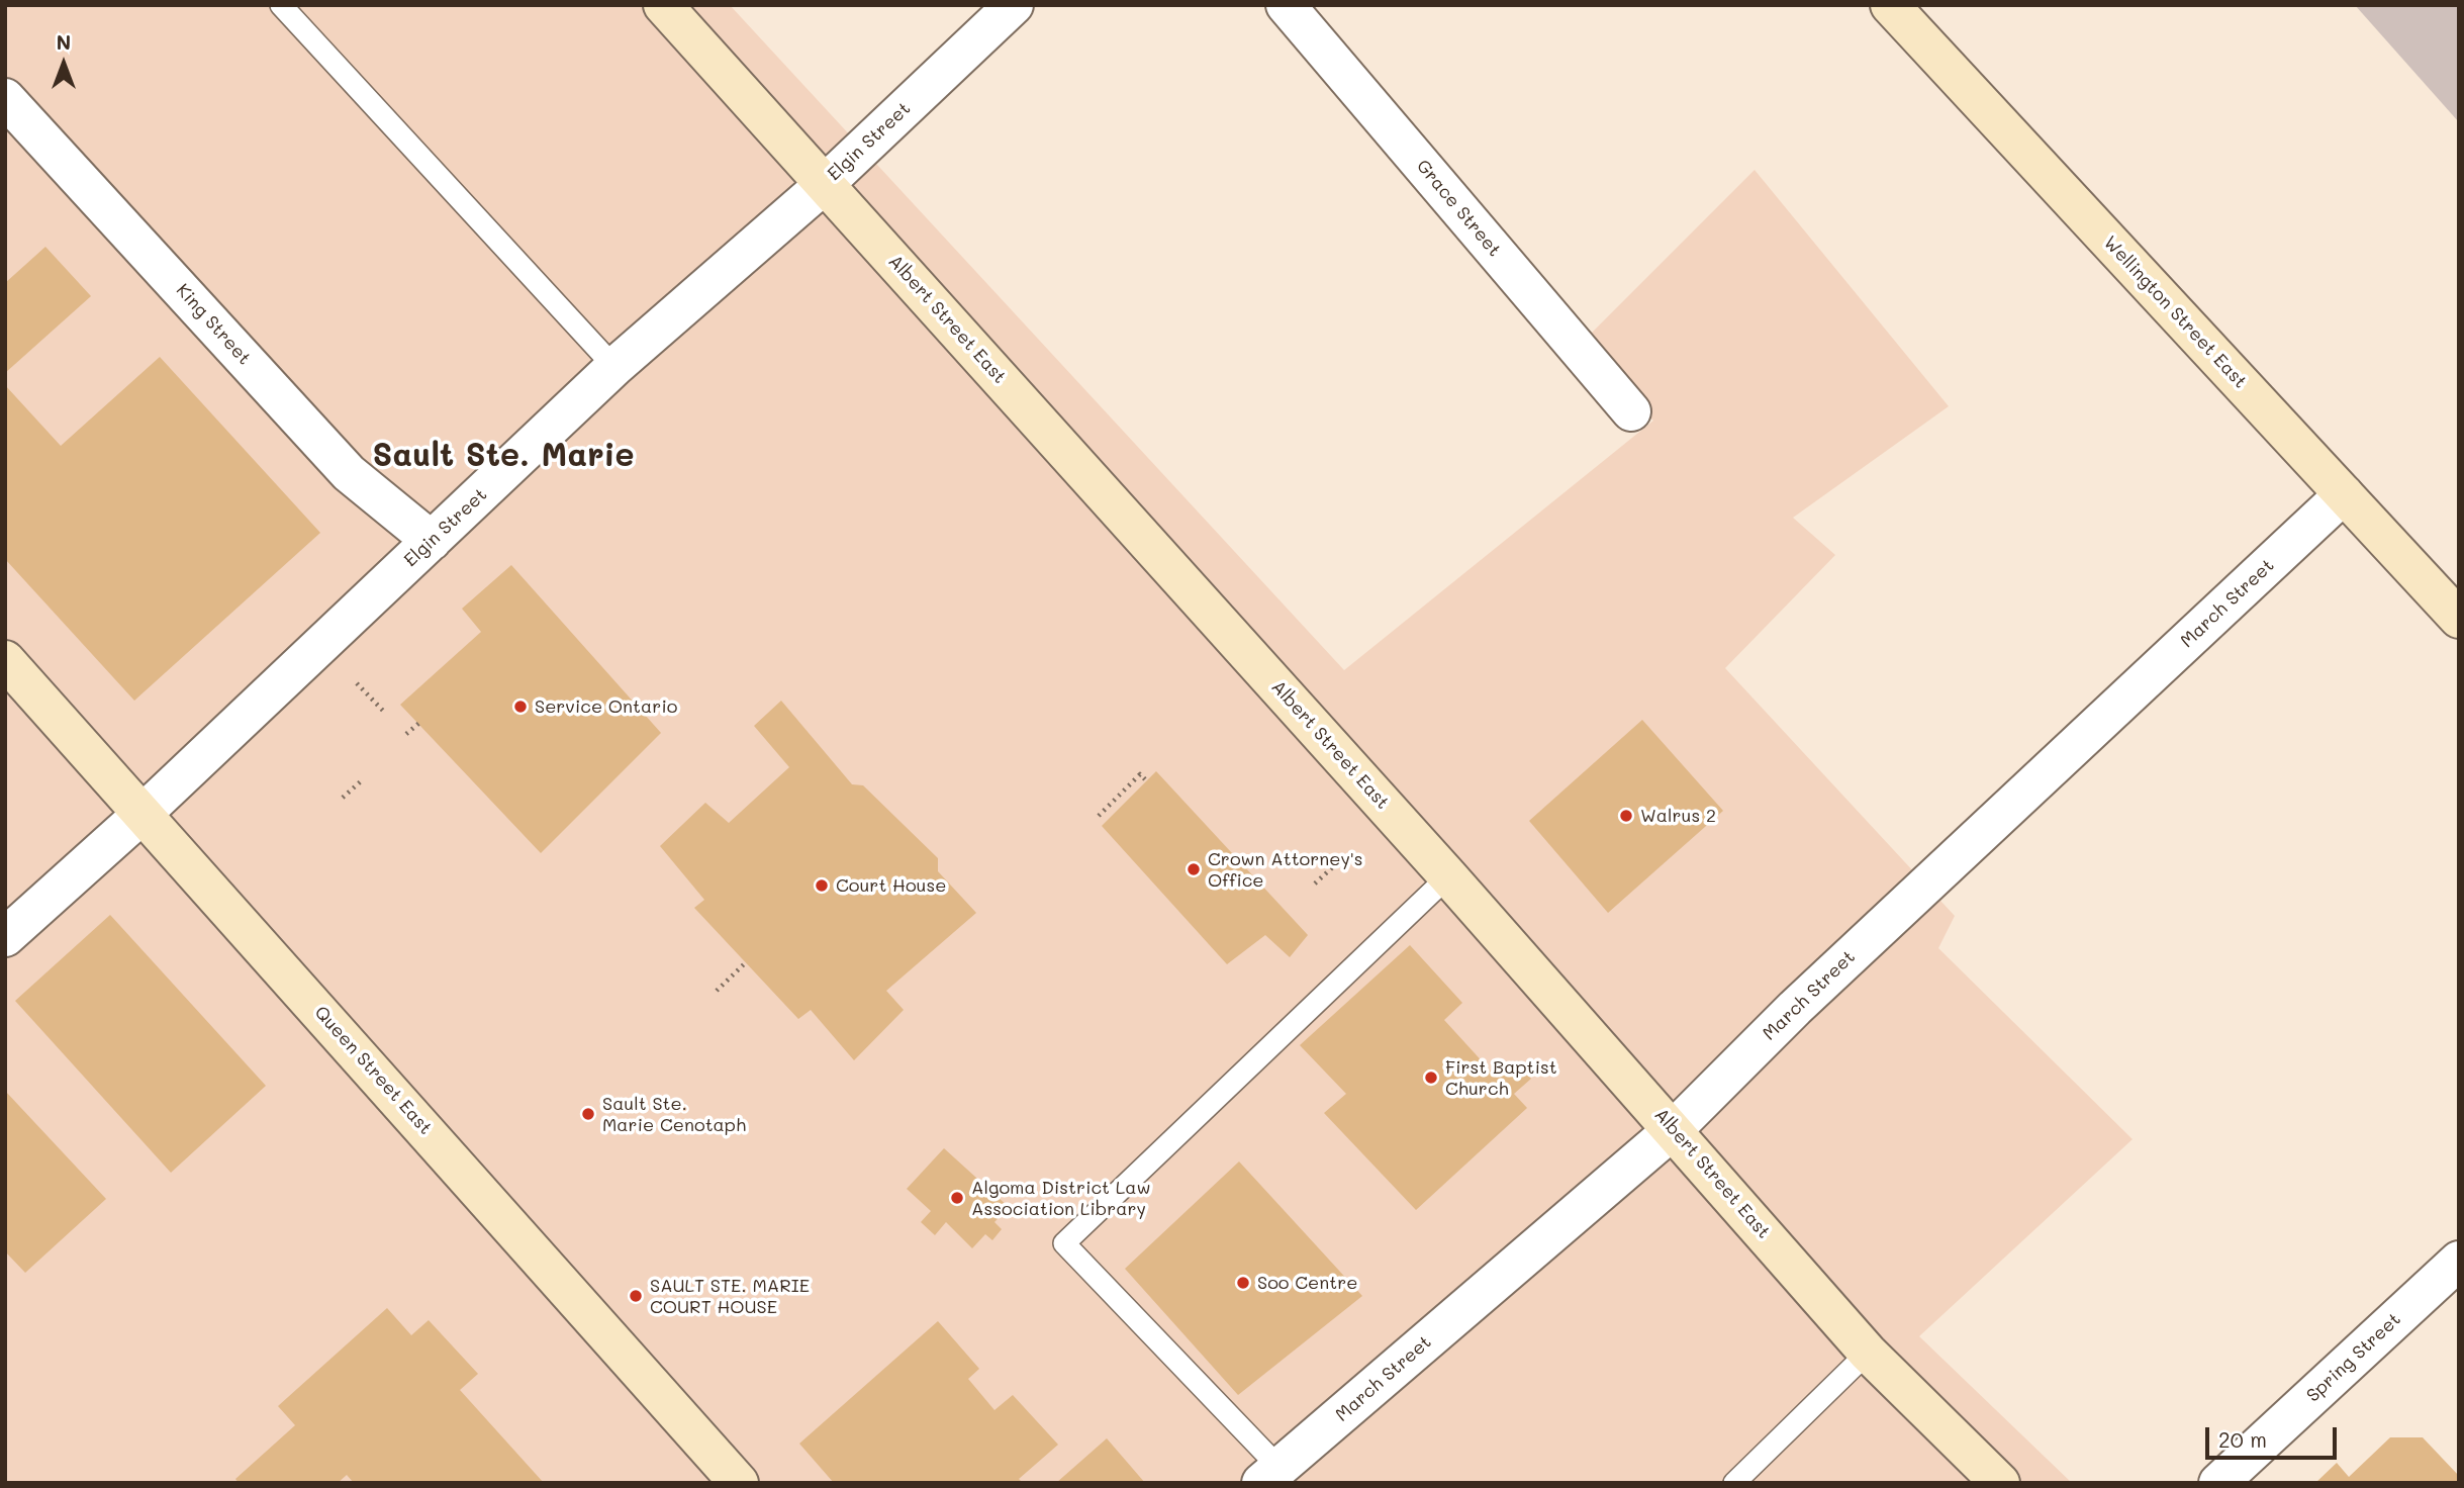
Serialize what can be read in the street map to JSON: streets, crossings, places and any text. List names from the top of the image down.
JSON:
{
  "streets": {
    "main road": ["Wellington Street East", "Albert Street East", "Queen Street East"],
    "street": [
      "Elgin Street",
      "Grace Street",
      "King Street",
      "March Street",
      "Spring Street"
    ]
  },
  "crossings": [
    ["Elgin Street", "Albert Street East"],
    ["Elgin Street", "King Street"],
    ["Elgin Street", "Queen Street East"],
    ["Wellington Street East", "March Street"],
    ["Albert Street East", "March Street"]
  ],
  "districts": ["Sault Ste. Marie"],
  "places": [
    "Service Ontario",
    "Walrus 2",
    "Crown Attorney's Office",
    "Court House",
    "First Baptist Church",
    "Sault Ste. Marie Cenotaph",
    "Algoma District Law Association Library",
    "Soo Centre",
    "SAULT STE. MARIE COURT HOUSE"
  ],
  "scale_bar": "20 m",
  "north": "top"
}
